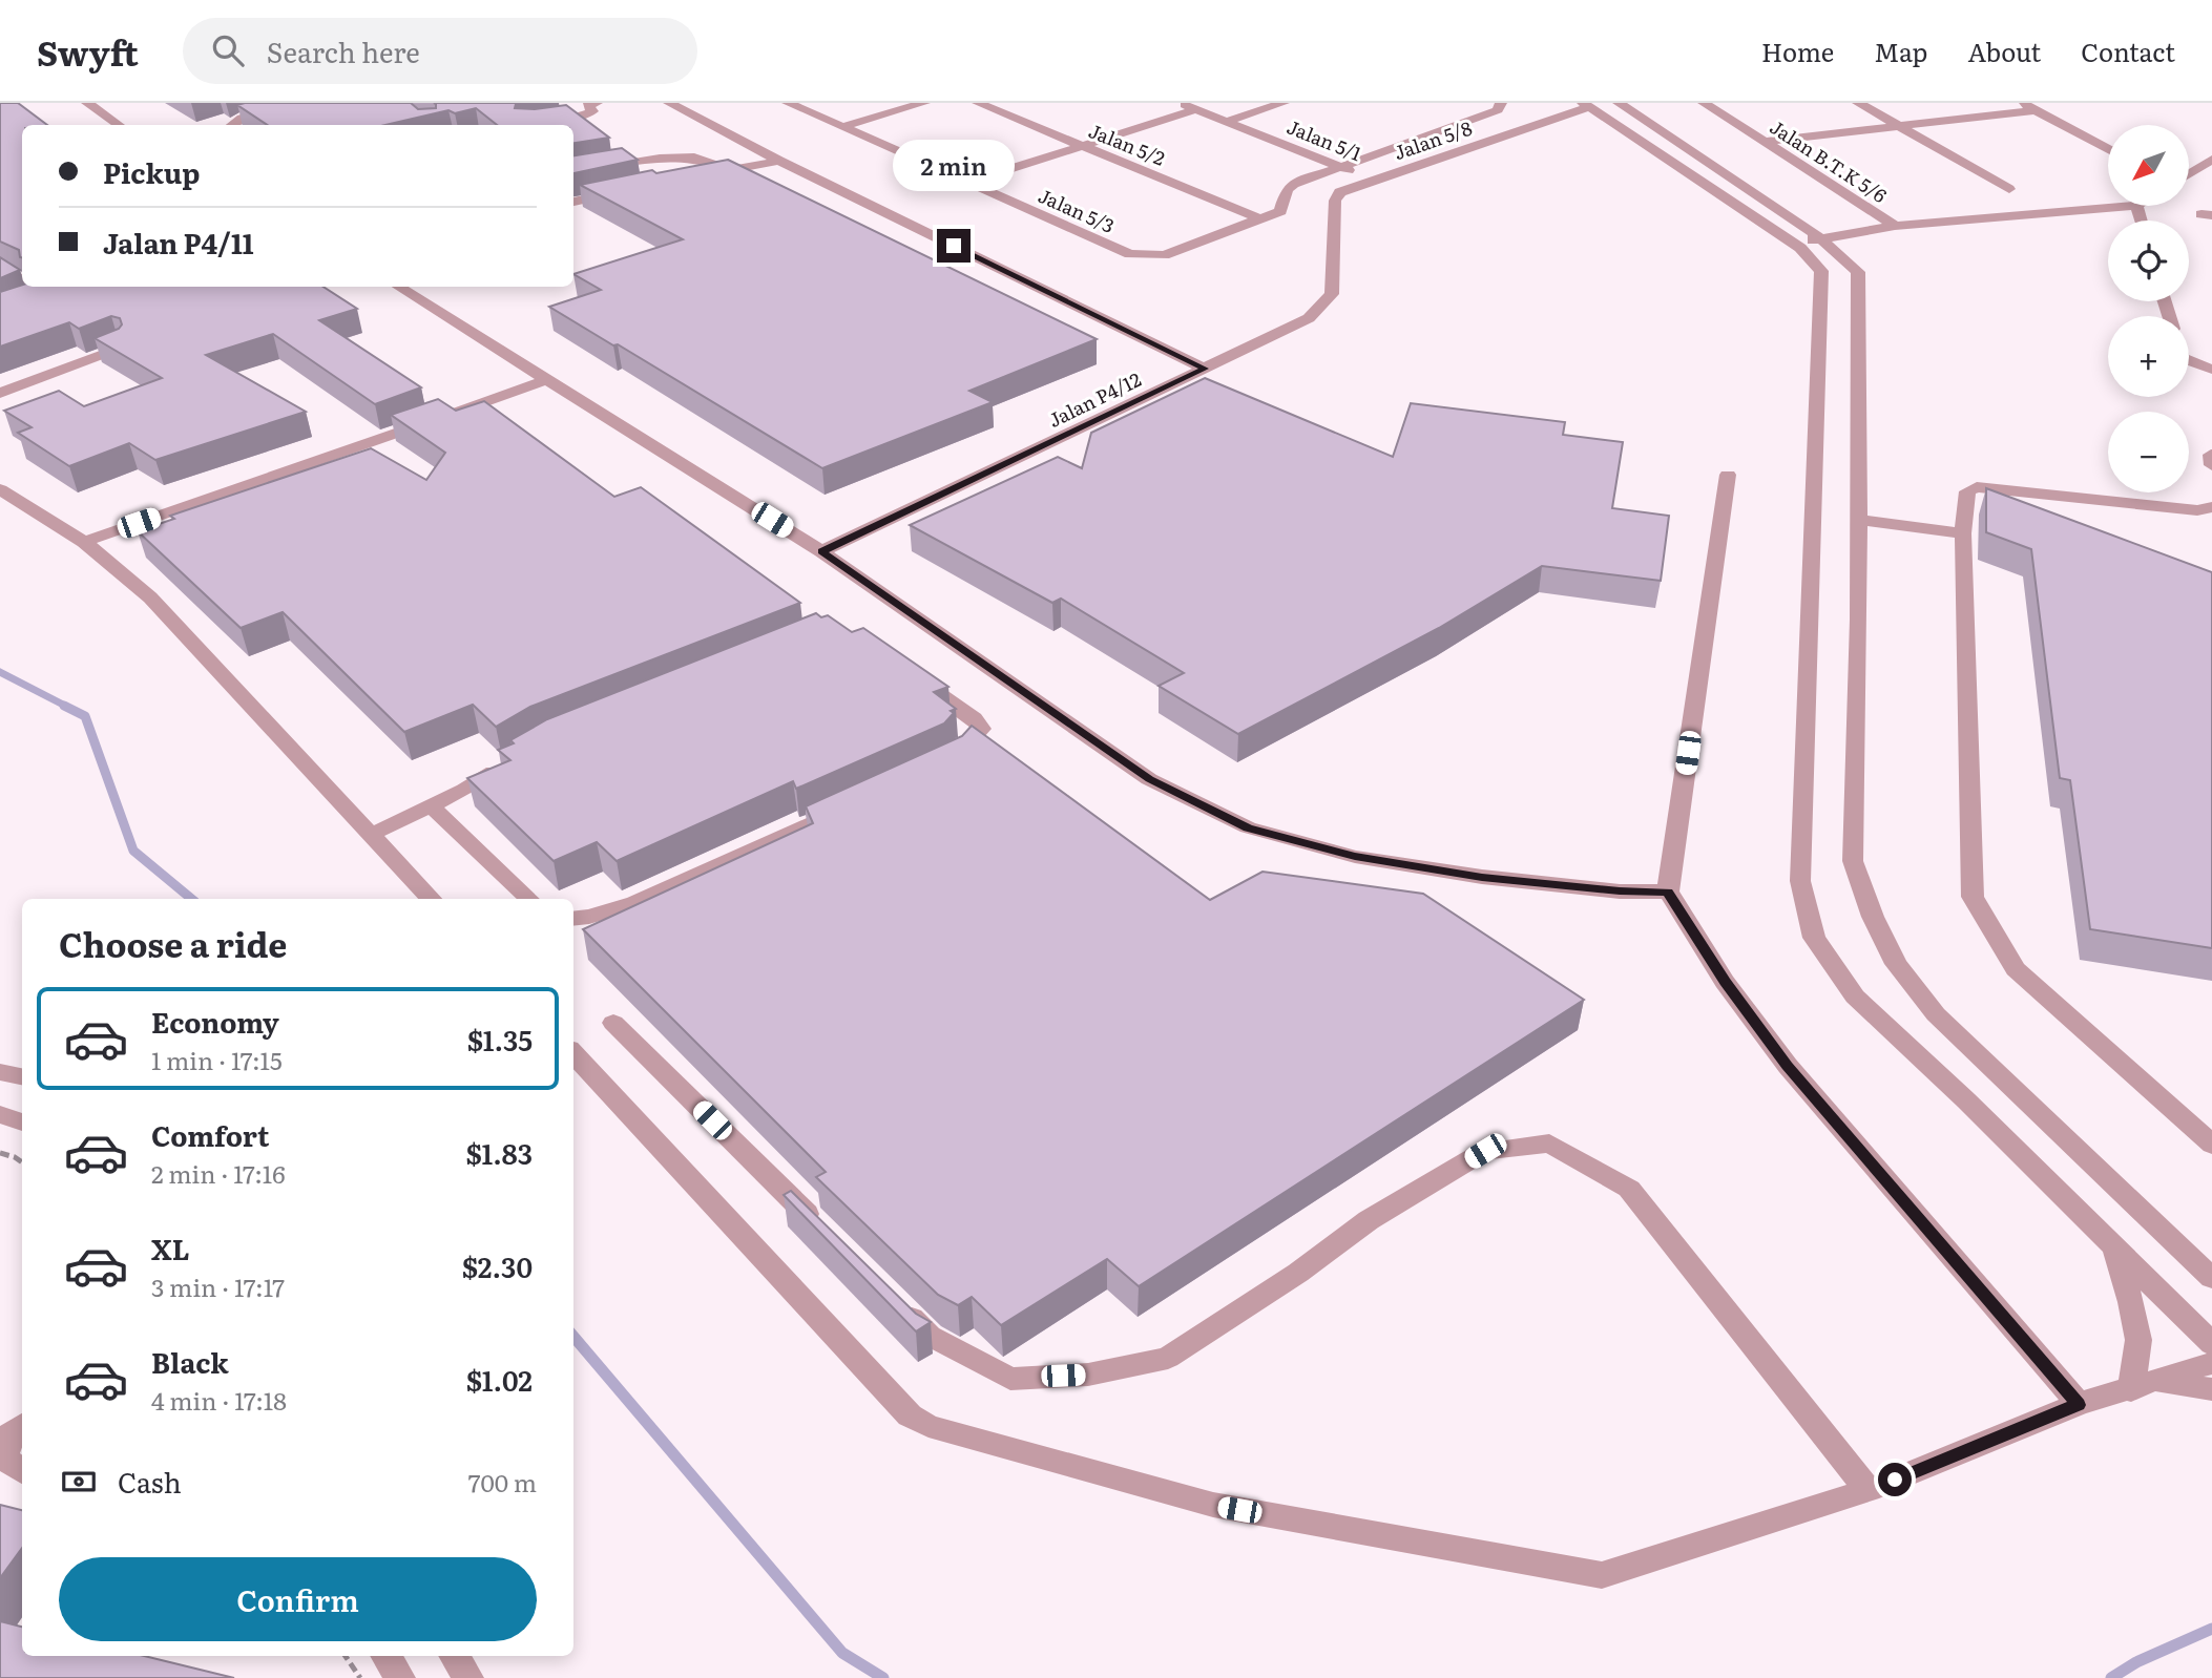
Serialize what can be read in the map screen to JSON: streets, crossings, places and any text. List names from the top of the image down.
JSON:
{
  "streets": {
    "street": [
      "Jalan 5/1",
      "Jalan 5/8",
      "Jalan 5/2",
      "Jalan B.T.K 5/6",
      "Jalan 5/3",
      "Jalan P4/12"
    ]
  },
  "crossings": [
    ["Jalan 5/1", "Jalan 5/8"],
    ["Jalan 5/1", "Jalan 5/3"],
    ["Jalan 5/1", "Jalan P4/12"],
    ["Jalan 5/8", "Jalan P4/12"],
    ["Jalan 5/2", "Jalan 5/3"]
  ],
  "north": "bottom left",
  "page": {
    "header": "Swyft",
    "search": "Search here",
    "nav": [
      "Home",
      "Map",
      "About",
      "Contact"
    ],
    "map_buttons": ["+", "−"],
    "banner": ["Pickup", "Jalan P4/11"],
    "bubble": "2 min",
    "heading": "Choose a ride",
    "list": [
      {
        "name": "Economy",
        "note": "1 min · 17:15",
        "value": "$1.35"
      },
      {
        "name": "Comfort",
        "note": "2 min · 17:16",
        "value": "$1.83"
      },
      {
        "name": "XL",
        "note": "3 min · 17:17",
        "value": "$2.30"
      },
      {
        "name": "Black",
        "note": "4 min · 17:18",
        "value": "$1.02"
      }
    ],
    "pay": ["Cash", "700 m"],
    "buttons": "Confirm"
  }
}
